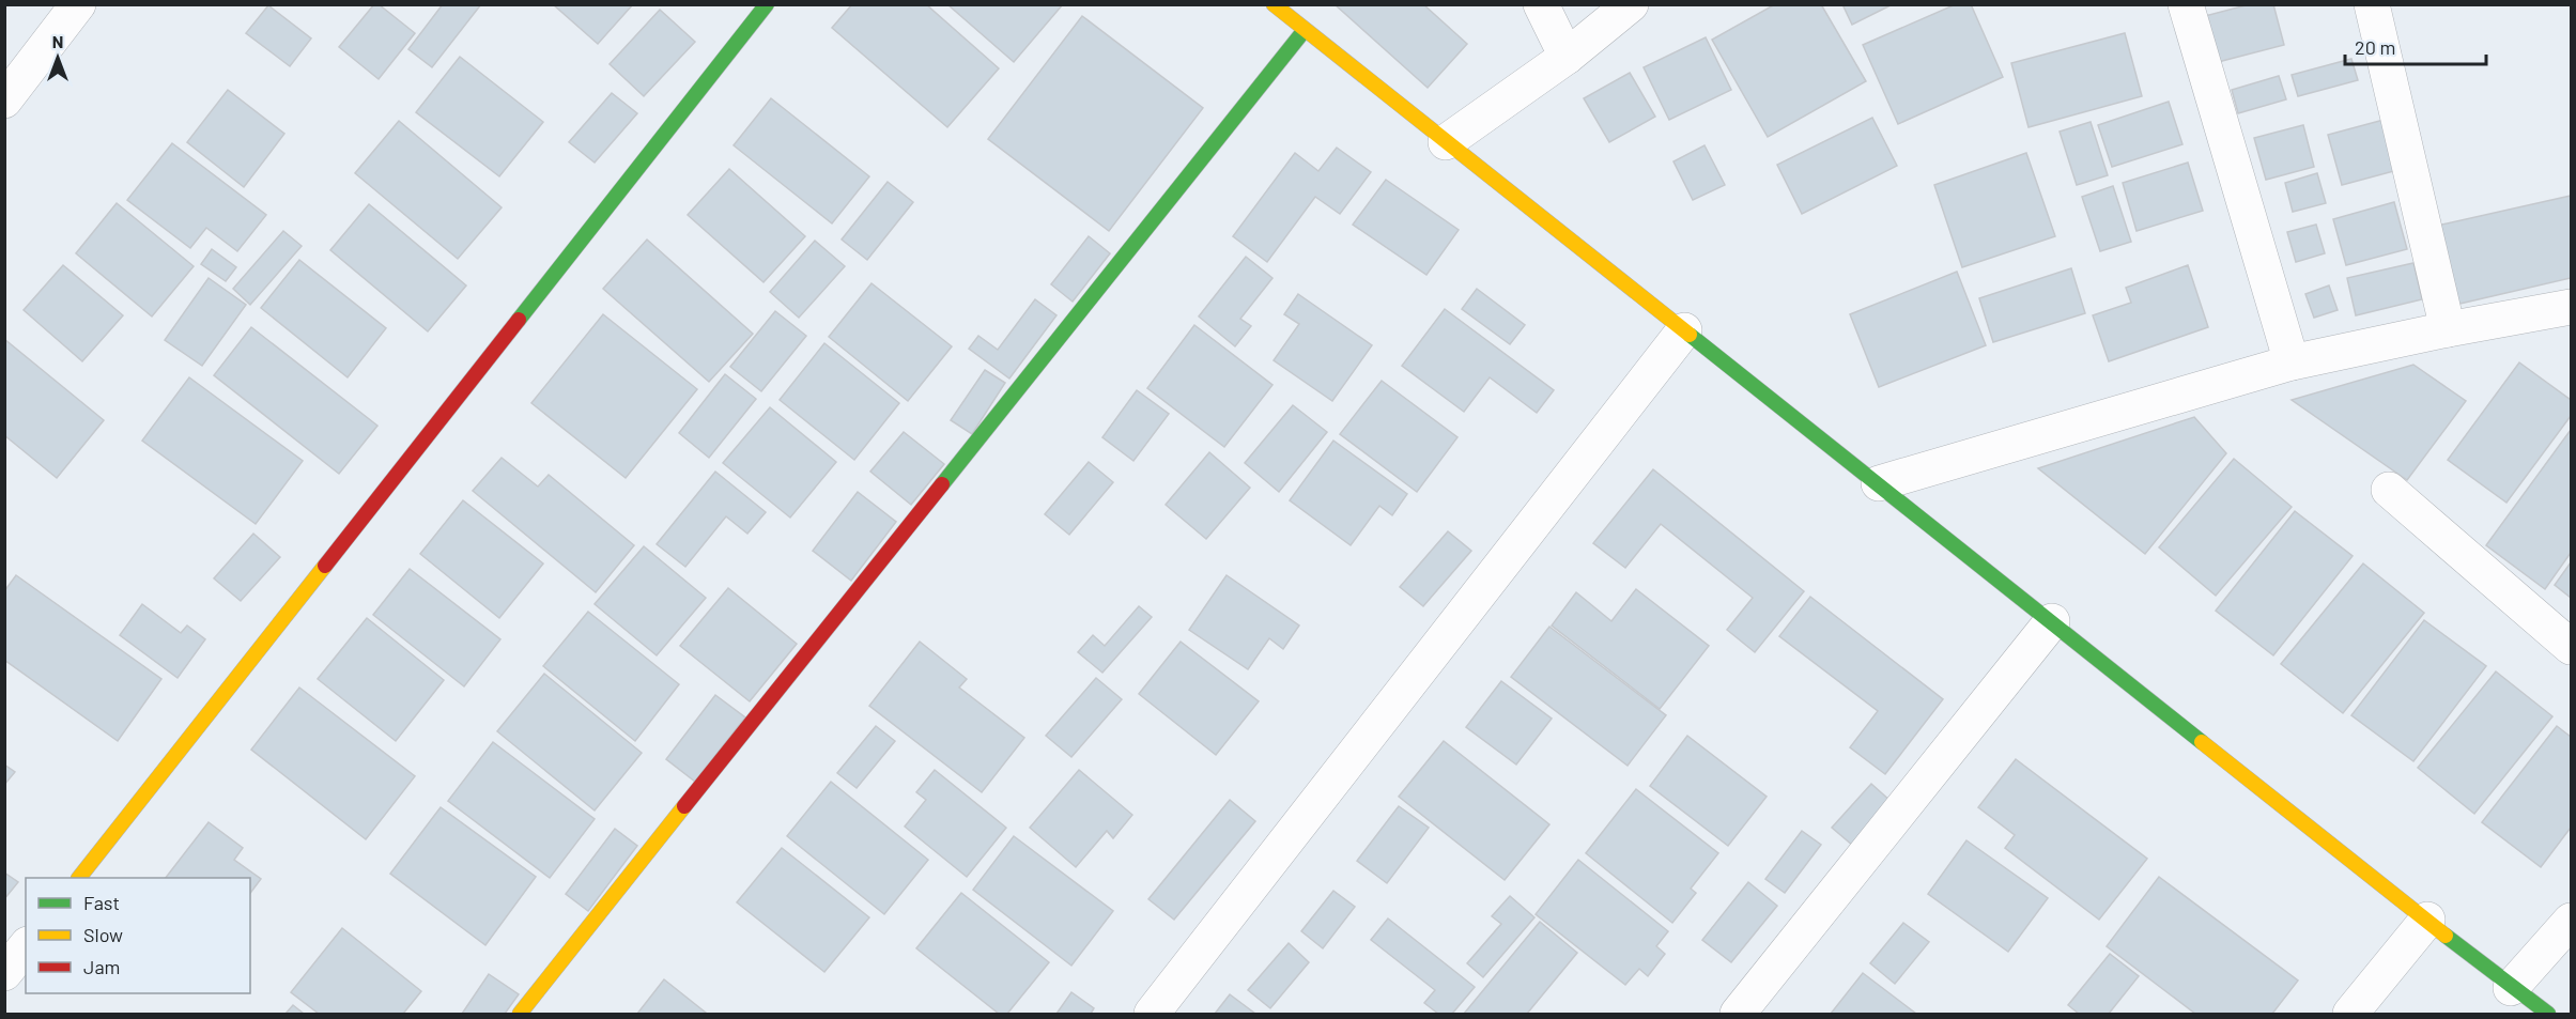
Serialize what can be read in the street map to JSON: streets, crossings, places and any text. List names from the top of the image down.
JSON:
{
  "legend": ["Fast", "Slow", "Jam"],
  "scale_bar": "20 m",
  "north": "top"
}
